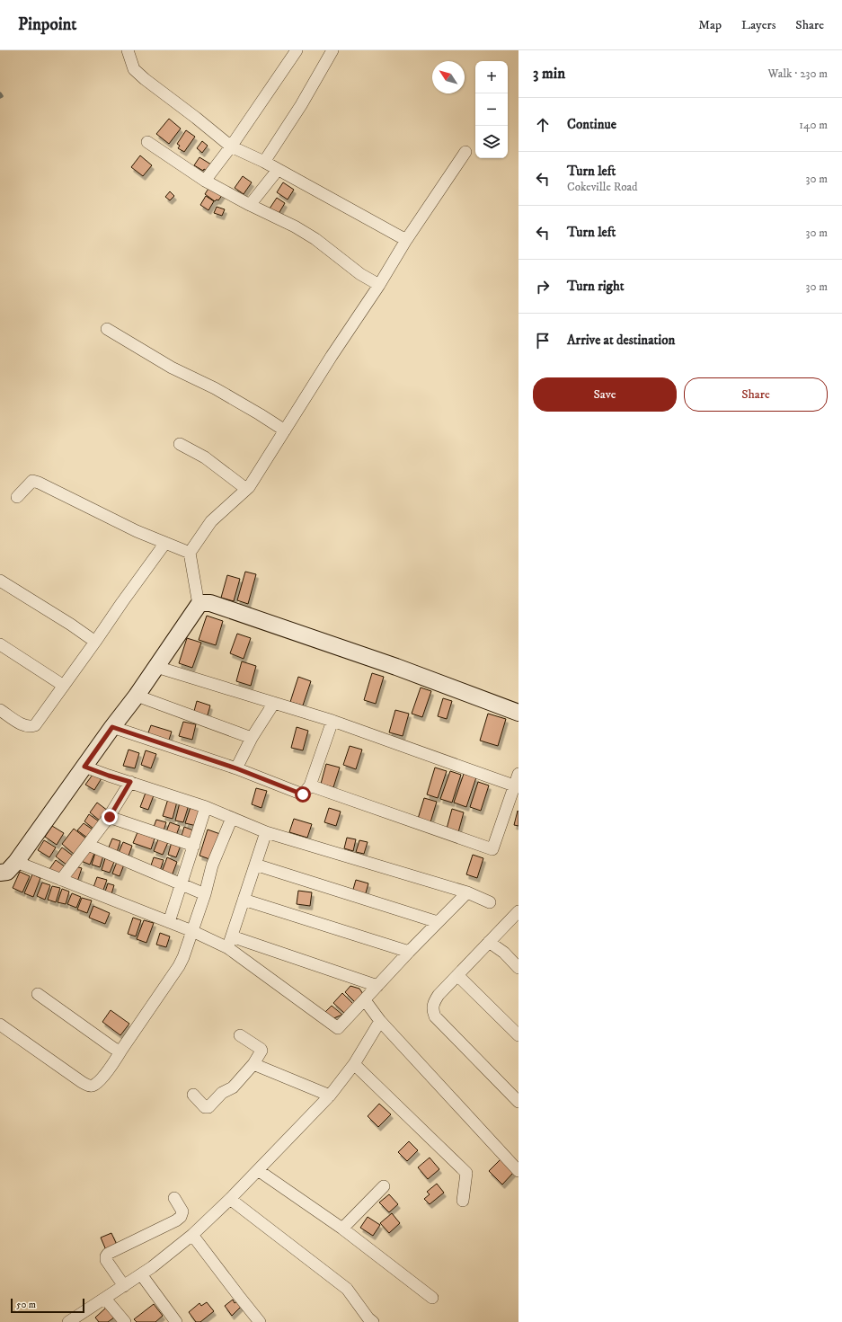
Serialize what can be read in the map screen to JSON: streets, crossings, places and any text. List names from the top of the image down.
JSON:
{
  "scale_bar": "50 m",
  "north": "top left",
  "page": {
    "header": "Pinpoint",
    "nav": ["Map", "Layers", "Share"],
    "heading": ["3 min", "Walk · 230 m"],
    "map_buttons": ["+", "−"],
    "list": [
      ["Continue", "140 m"],
      ["Turn left", "Cokeville Road", "30 m"],
      ["Turn left", "30 m"],
      ["Turn right", "30 m"],
      "Arrive at destination"
    ],
    "buttons": ["Save", "Share"],
    "scale": "50 m"
  }
}
